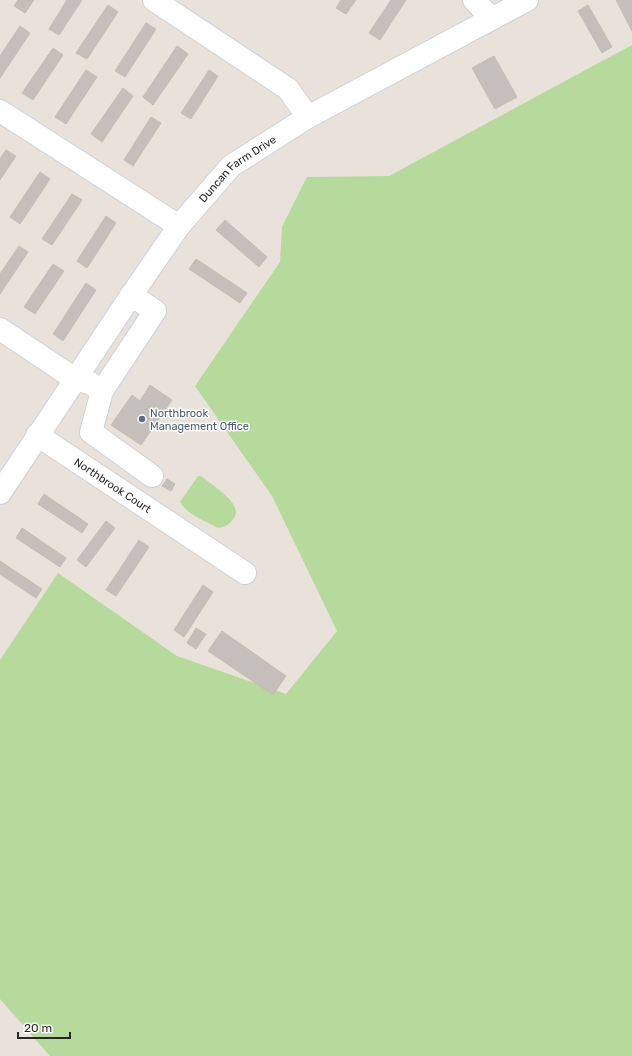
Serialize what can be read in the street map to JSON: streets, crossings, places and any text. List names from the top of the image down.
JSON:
{
  "streets": {
    "street": ["Duncan Farm Drive", "Northbrook Court"]
  },
  "crossings": [
    ["Duncan Farm Drive", "Northbrook Court"]
  ],
  "places": ["Northbrook Management Office"],
  "scale_bar": "20 m"
}
